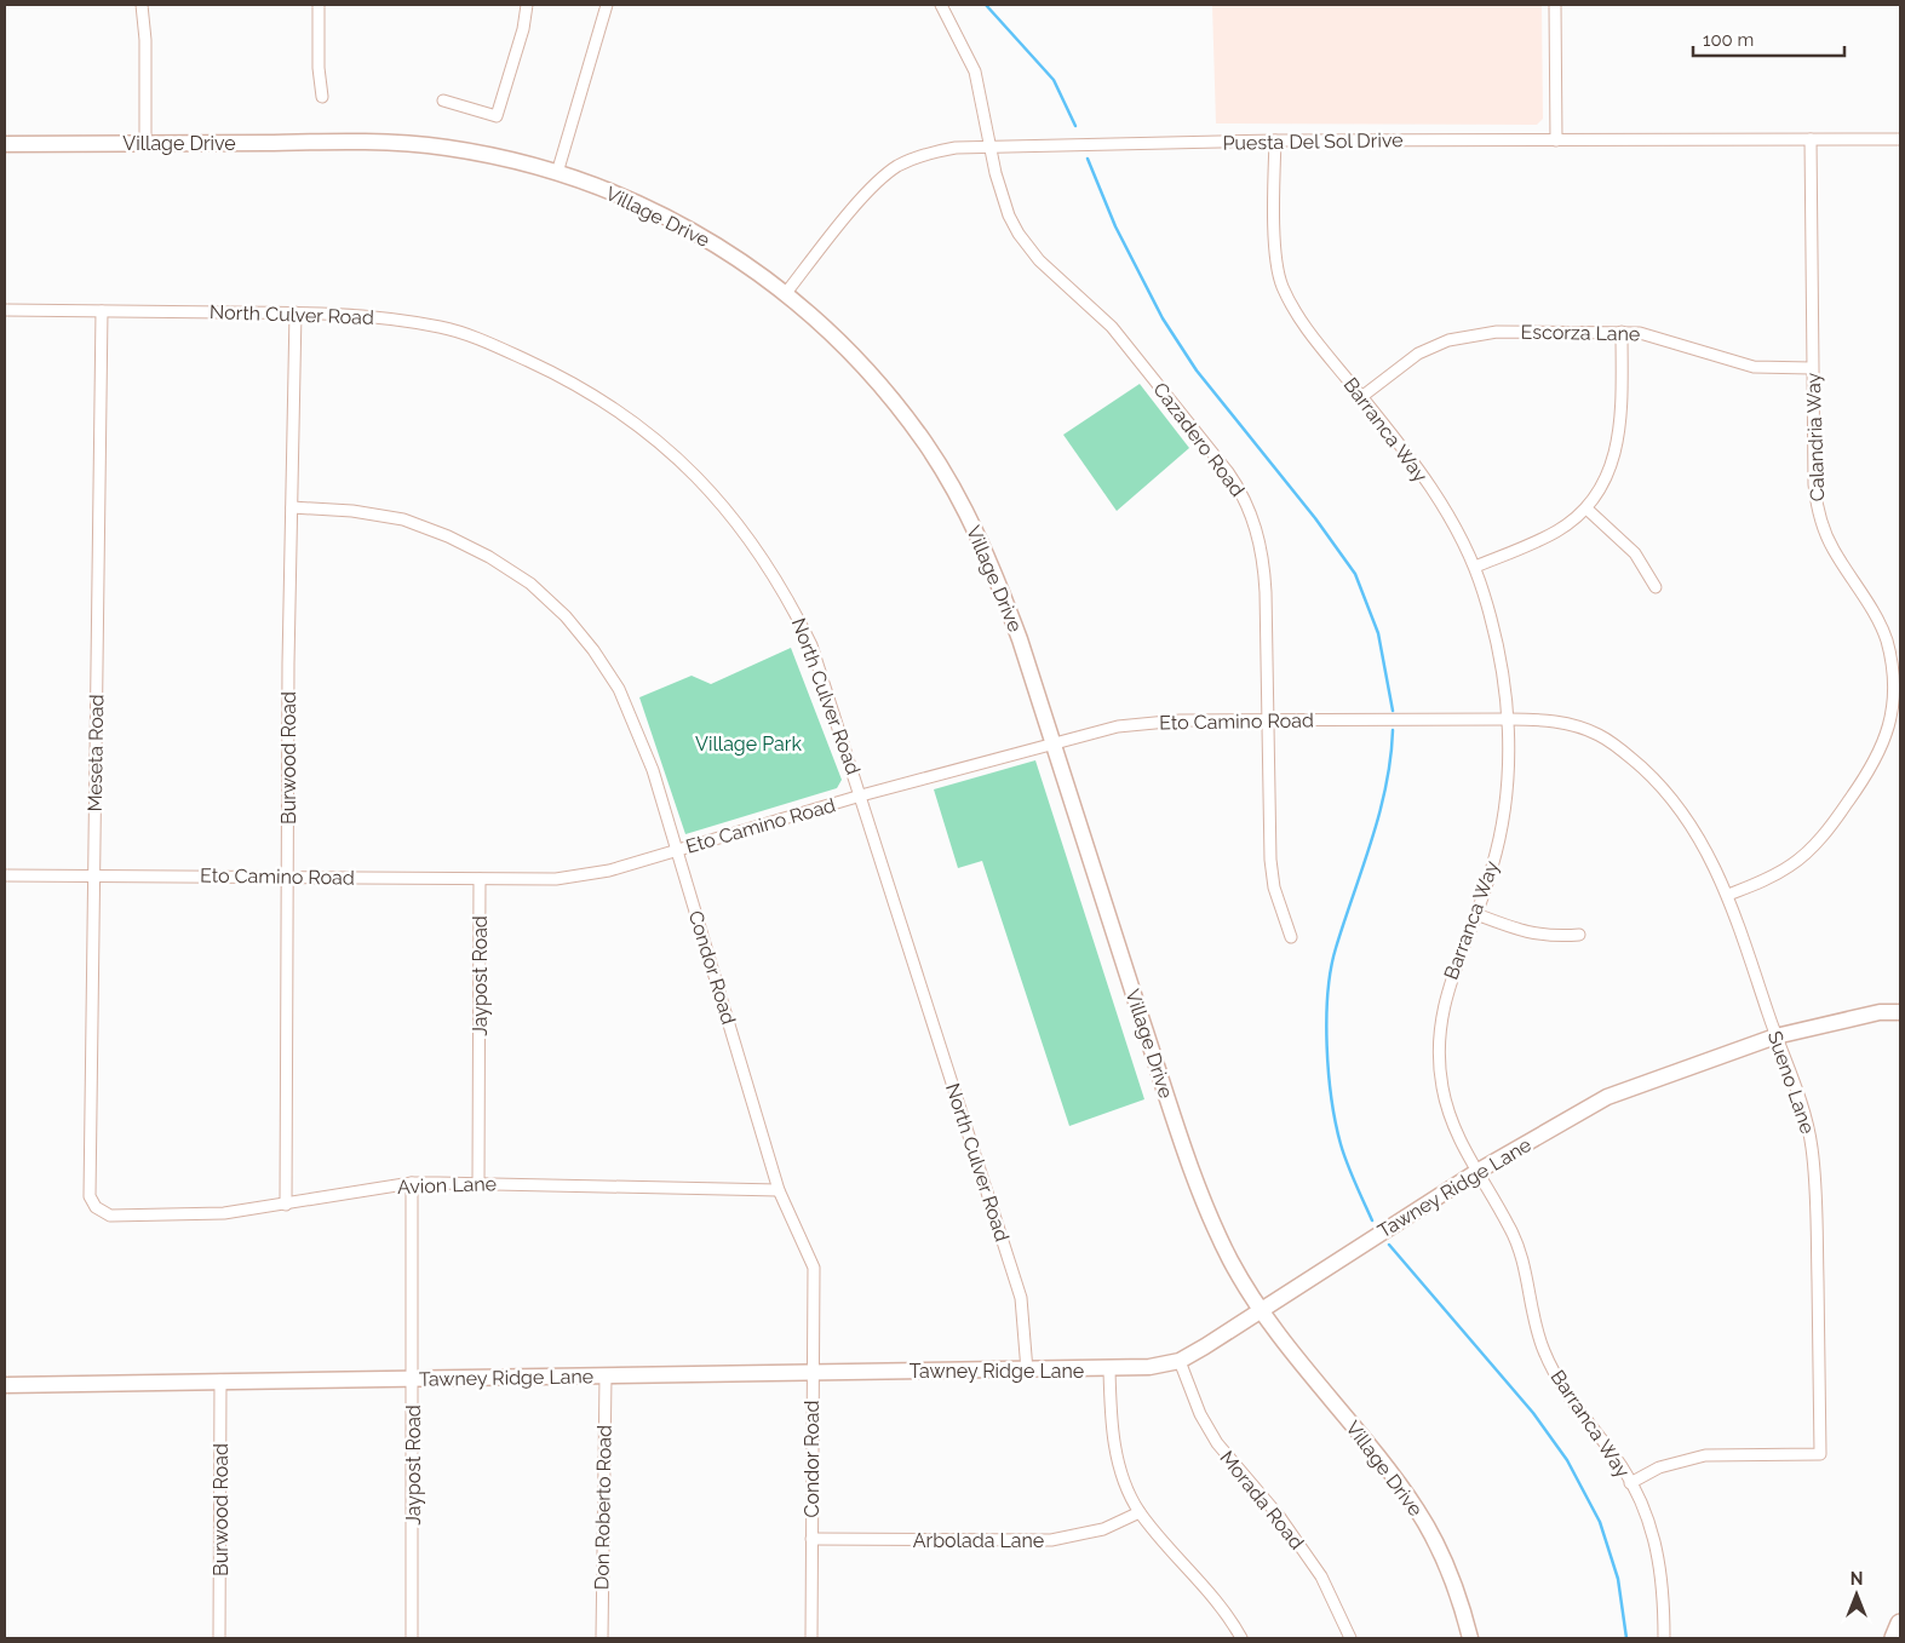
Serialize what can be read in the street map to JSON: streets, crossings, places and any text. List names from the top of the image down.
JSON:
{
  "streets": {
    "main road": ["Village Drive", "Tawney Ridge Lane"],
    "street": [
      "Puesta Del Sol Drive",
      "North Culver Road",
      "Escorza Lane",
      "Barranca Way",
      "Calandria Way",
      "Cazadero Road",
      "Eto Camino Road",
      "Meseta Road",
      "Burwood Road",
      "Condor Road",
      "Jaypost Road",
      "Sueno Lane",
      "Avion Lane",
      "Morada Road",
      "Don Roberto Road",
      "Arbolada Lane"
    ]
  },
  "crossings": [
    ["Puesta Del Sol Drive", "Village Drive"],
    ["Puesta Del Sol Drive", "Barranca Way"],
    ["Puesta Del Sol Drive", "Calandria Way"],
    ["Puesta Del Sol Drive", "Cazadero Road"],
    ["Village Drive", "Eto Camino Road"],
    ["Village Drive", "Tawney Ridge Lane"],
    ["North Culver Road", "Eto Camino Road"],
    ["North Culver Road", "Meseta Road"],
    ["North Culver Road", "Burwood Road"],
    ["North Culver Road", "Tawney Ridge Lane"],
    ["Escorza Lane", "Barranca Way"],
    ["Escorza Lane", "Calandria Way"],
    ["Barranca Way", "Eto Camino Road"],
    ["Barranca Way", "Sueno Lane"],
    ["Barranca Way", "Tawney Ridge Lane"],
    ["Calandria Way", "Sueno Lane"],
    ["Cazadero Road", "Eto Camino Road"],
    ["Eto Camino Road", "Meseta Road"],
    ["Eto Camino Road", "Burwood Road"],
    ["Eto Camino Road", "Condor Road"],
    ["Eto Camino Road", "Jaypost Road"],
    ["Eto Camino Road", "Sueno Lane"],
    ["Meseta Road", "Avion Lane"],
    ["Burwood Road", "Condor Road"],
    ["Burwood Road", "Avion Lane"],
    ["Burwood Road", "Tawney Ridge Lane"],
    ["Condor Road", "Avion Lane"],
    ["Condor Road", "Tawney Ridge Lane"],
    ["Condor Road", "Arbolada Lane"],
    ["Jaypost Road", "Avion Lane"],
    ["Jaypost Road", "Tawney Ridge Lane"],
    ["Sueno Lane", "Tawney Ridge Lane"],
    ["Tawney Ridge Lane", "Morada Road"],
    ["Tawney Ridge Lane", "Don Roberto Road"]
  ],
  "parks": ["Village Park"],
  "scale_bar": "100 m",
  "north": "top"
}
